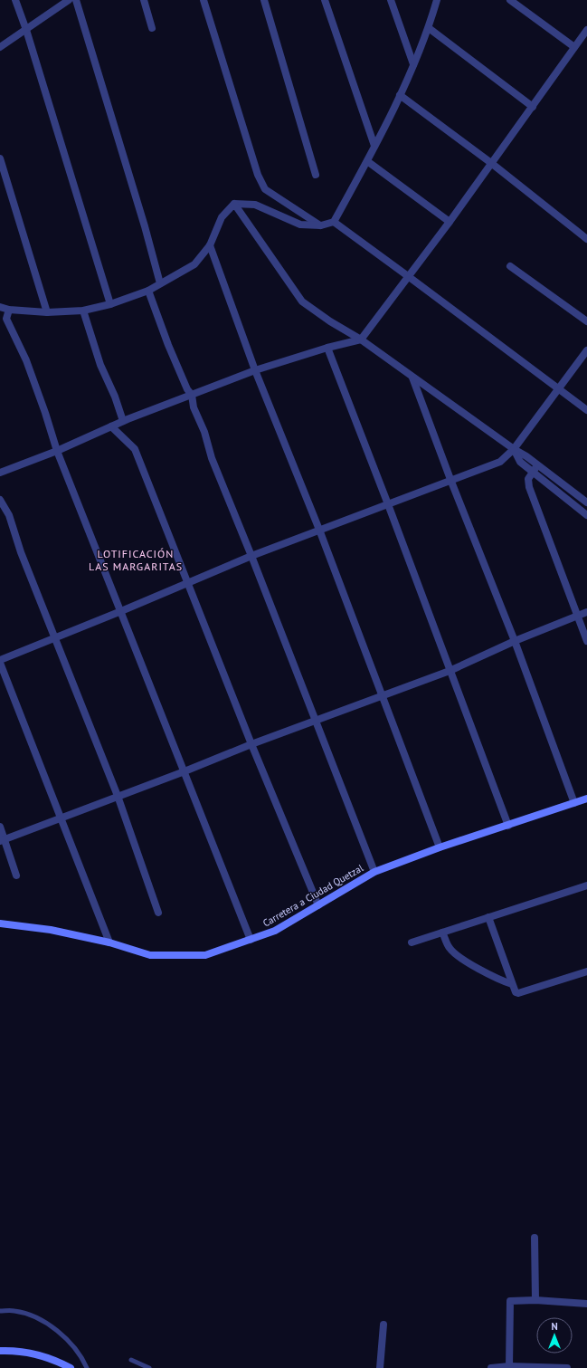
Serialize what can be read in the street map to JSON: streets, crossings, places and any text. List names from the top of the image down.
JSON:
{
  "streets": {
    "main road": ["Carretera a Ciudad Quetzal"]
  },
  "districts": ["LOTIFICACIÓN LAS MARGARITAS"],
  "north": "top"
}
